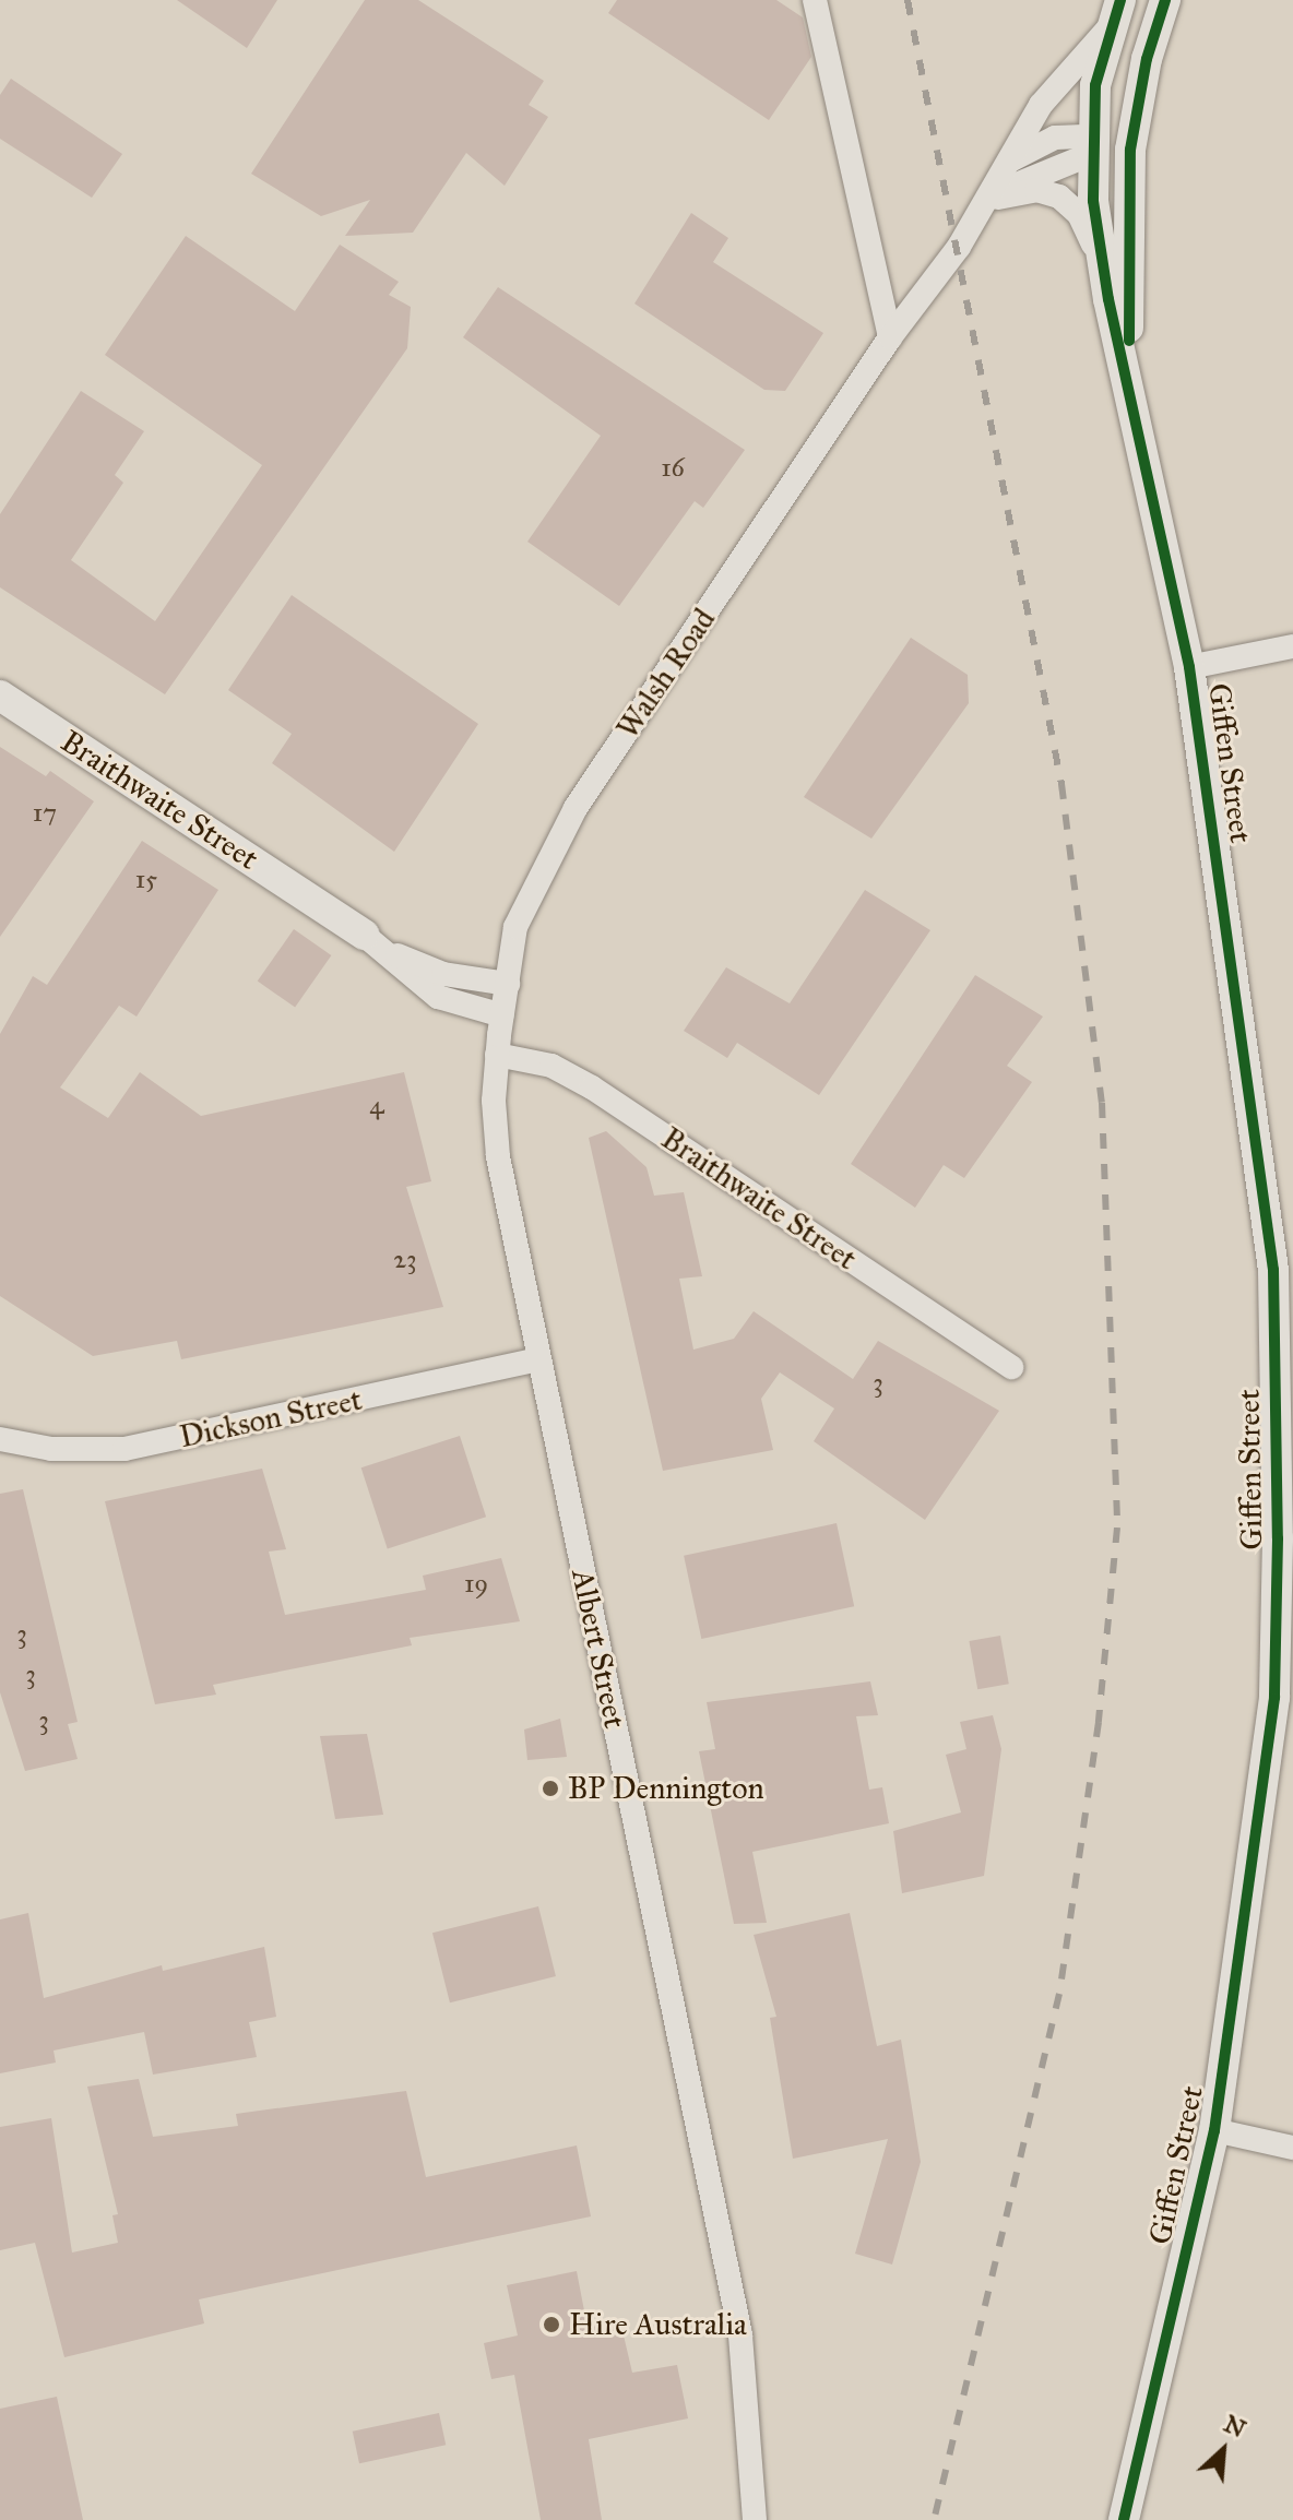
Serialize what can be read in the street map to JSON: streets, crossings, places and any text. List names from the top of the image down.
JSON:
{
  "streets": {
    "street": [
      "Walsh Road",
      "Giffen Street",
      "Braithwaite Street",
      "Dickson Street",
      "Albert Street"
    ]
  },
  "crossings": [
    ["Walsh Road", "Giffen Street"],
    ["Walsh Road", "Braithwaite Street"],
    ["Walsh Road", "Albert Street"],
    ["Braithwaite Street", "Albert Street"],
    ["Dickson Street", "Albert Street"]
  ],
  "places": ["BP Dennington", "Hire Australia"],
  "house_numbers": [
    "16",
    "17",
    "15",
    "4",
    "23",
    "3",
    "19",
    "3",
    "3",
    "3"
  ],
  "north": "top right"
}
